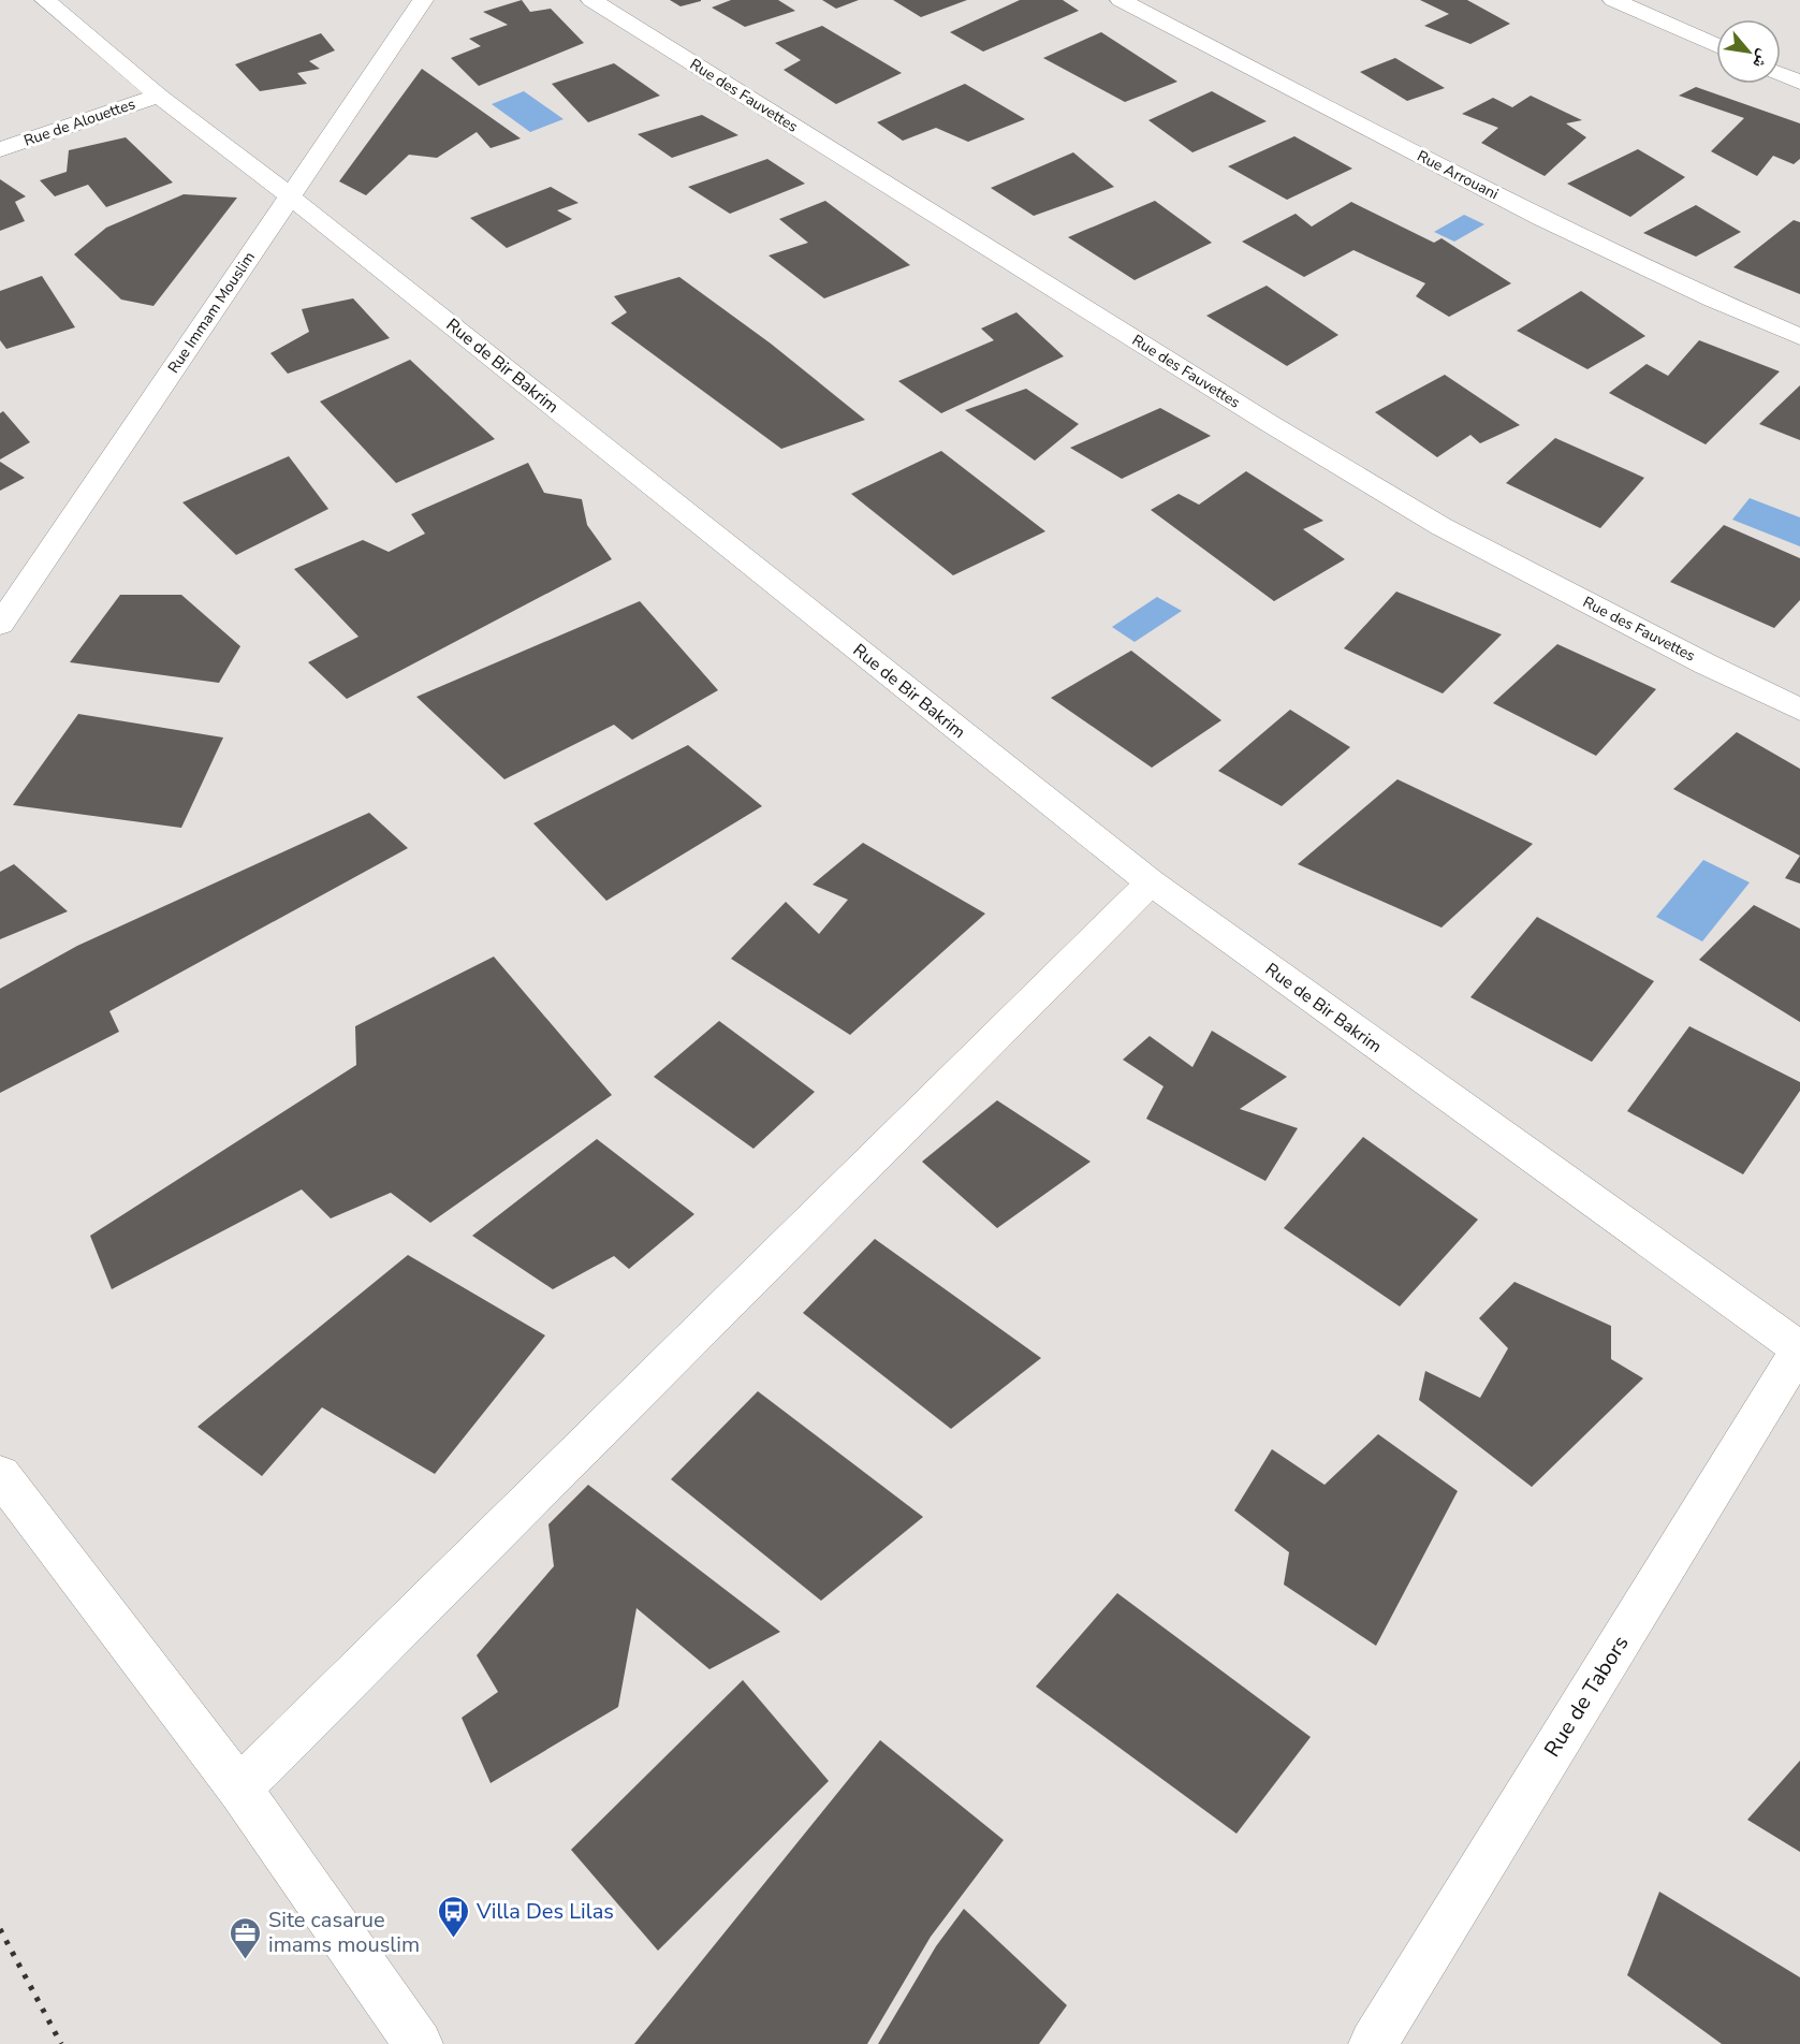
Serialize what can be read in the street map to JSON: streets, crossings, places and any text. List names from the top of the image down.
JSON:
{
  "streets": {
    "street": [
      "Rue des Fauvettes",
      "Rue de Alouettes",
      "Rue Arrouani",
      "Rue Immam Mouslim",
      "Rue de Bir Bakrim",
      "Rue de Tabors"
    ]
  },
  "crossings": [
    ["Rue de Alouettes", "Rue de Bir Bakrim"],
    ["Rue Immam Mouslim", "Rue de Bir Bakrim"],
    ["Rue de Bir Bakrim", "Rue de Tabors"]
  ],
  "places": {
    "bus stop": ["Villa Des Lilas"],
    "office": ["Site casarue imams mouslim"]
  },
  "north": "bottom right"
}
